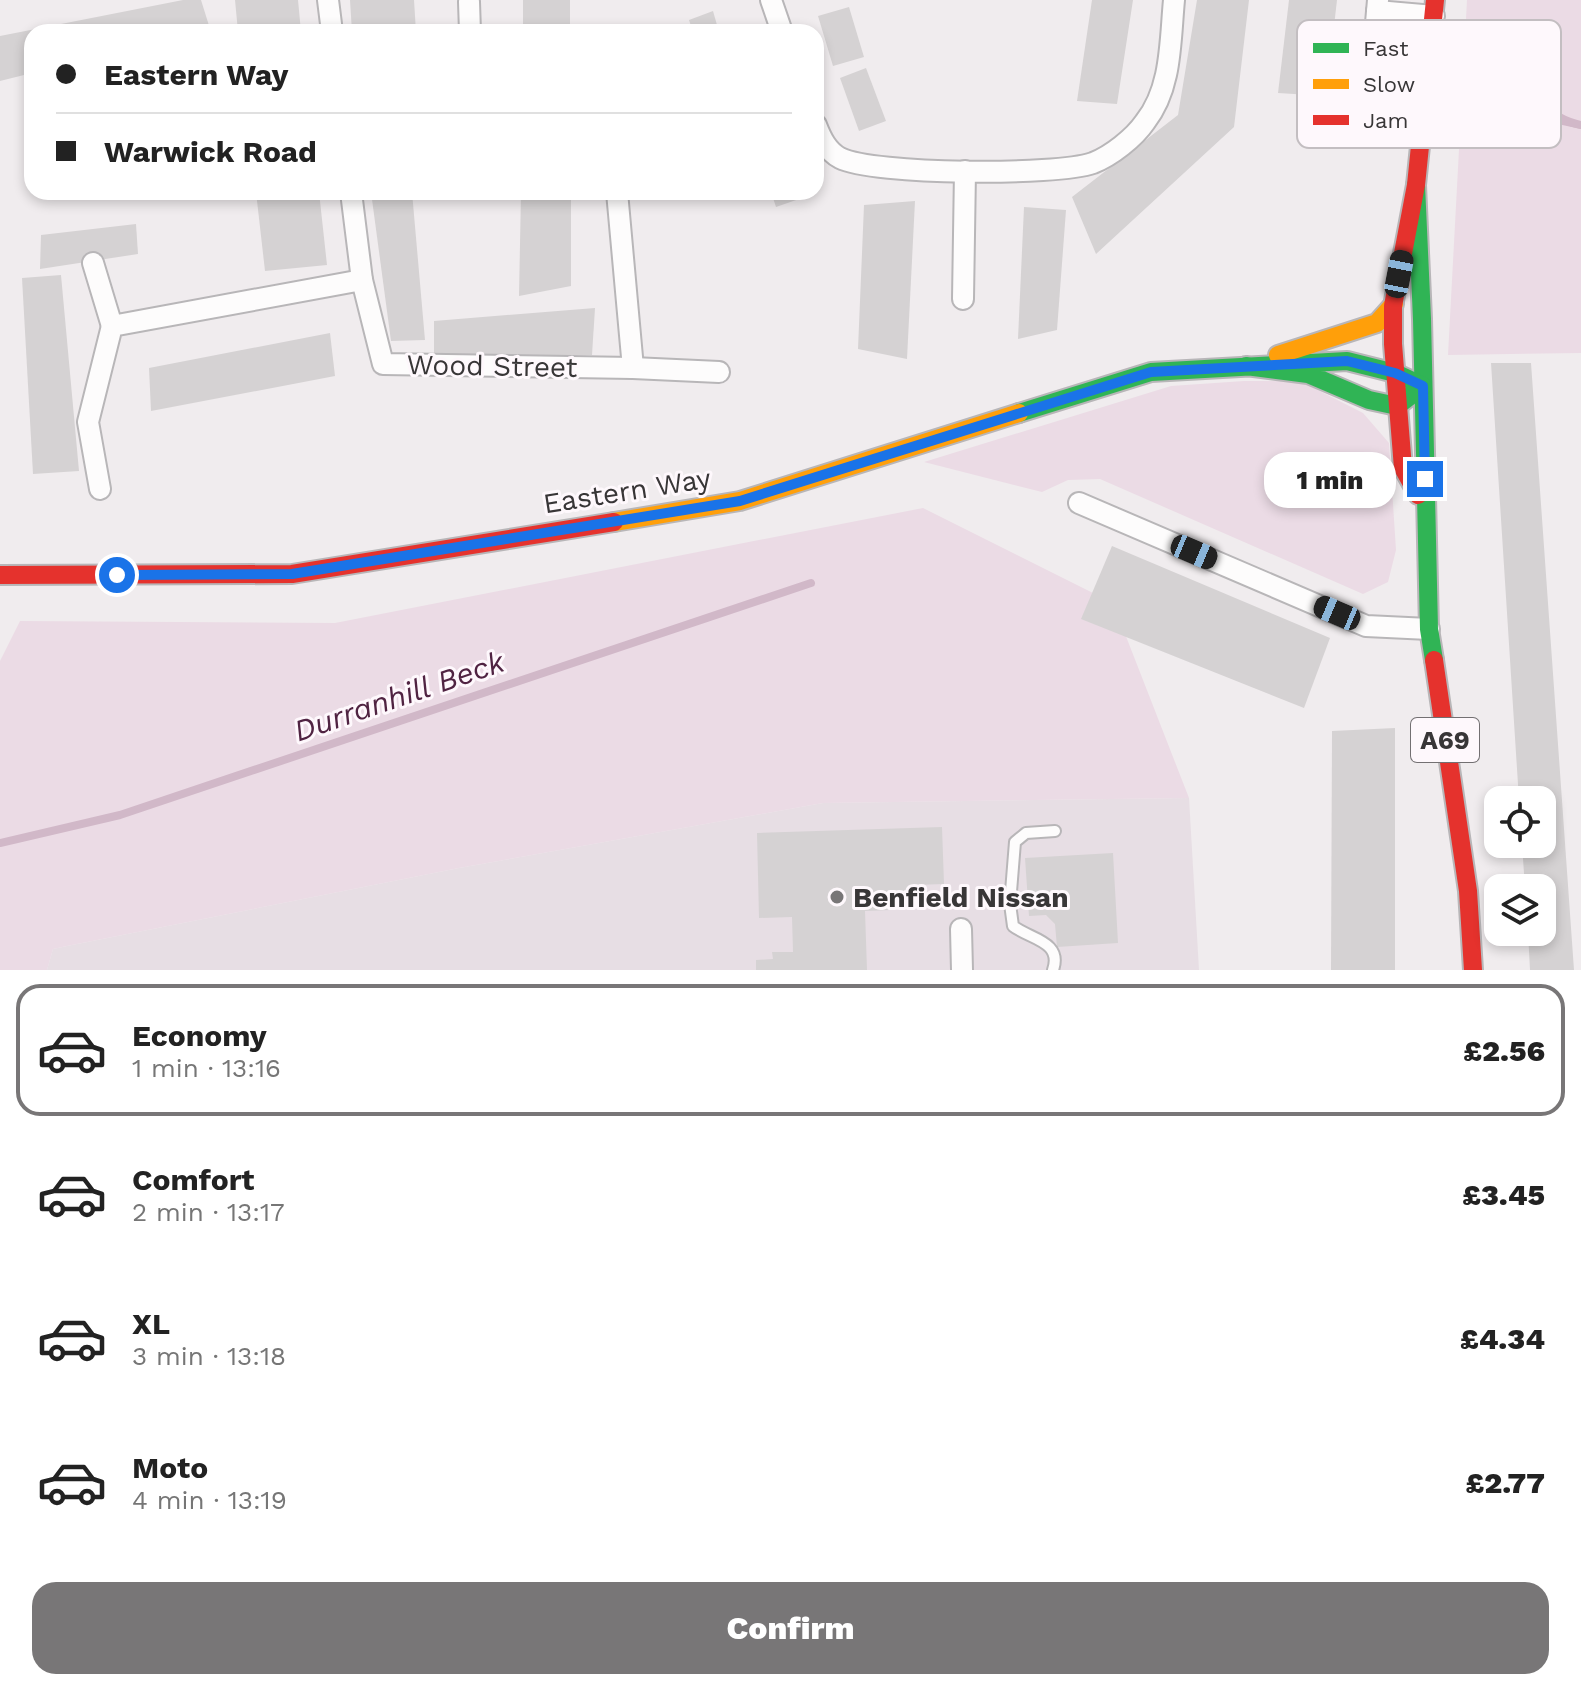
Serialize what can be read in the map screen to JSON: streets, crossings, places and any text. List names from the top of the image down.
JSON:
{
  "streets": {
    "street": ["Wood Street", "Eastern Way", "A69"]
  },
  "crossings": [
    ["Eastern Way", "A69"]
  ],
  "water": ["Durranhill Beck"],
  "places": ["Benfield Nissan"],
  "legend": ["Fast", "Slow", "Jam"],
  "page": {
    "banner": ["Eastern Way", "Warwick Road"],
    "bubble": "1 min",
    "list": [
      {
        "name": "Economy",
        "note": "1 min · 13:16",
        "value": "£2.56"
      },
      {
        "name": "Comfort",
        "note": "2 min · 13:17",
        "value": "£3.45"
      },
      {
        "name": "XL",
        "note": "3 min · 13:18",
        "value": "£4.34"
      },
      {
        "name": "Moto",
        "note": "4 min · 13:19",
        "value": "£2.77"
      }
    ],
    "buttons": "Confirm"
  }
}
